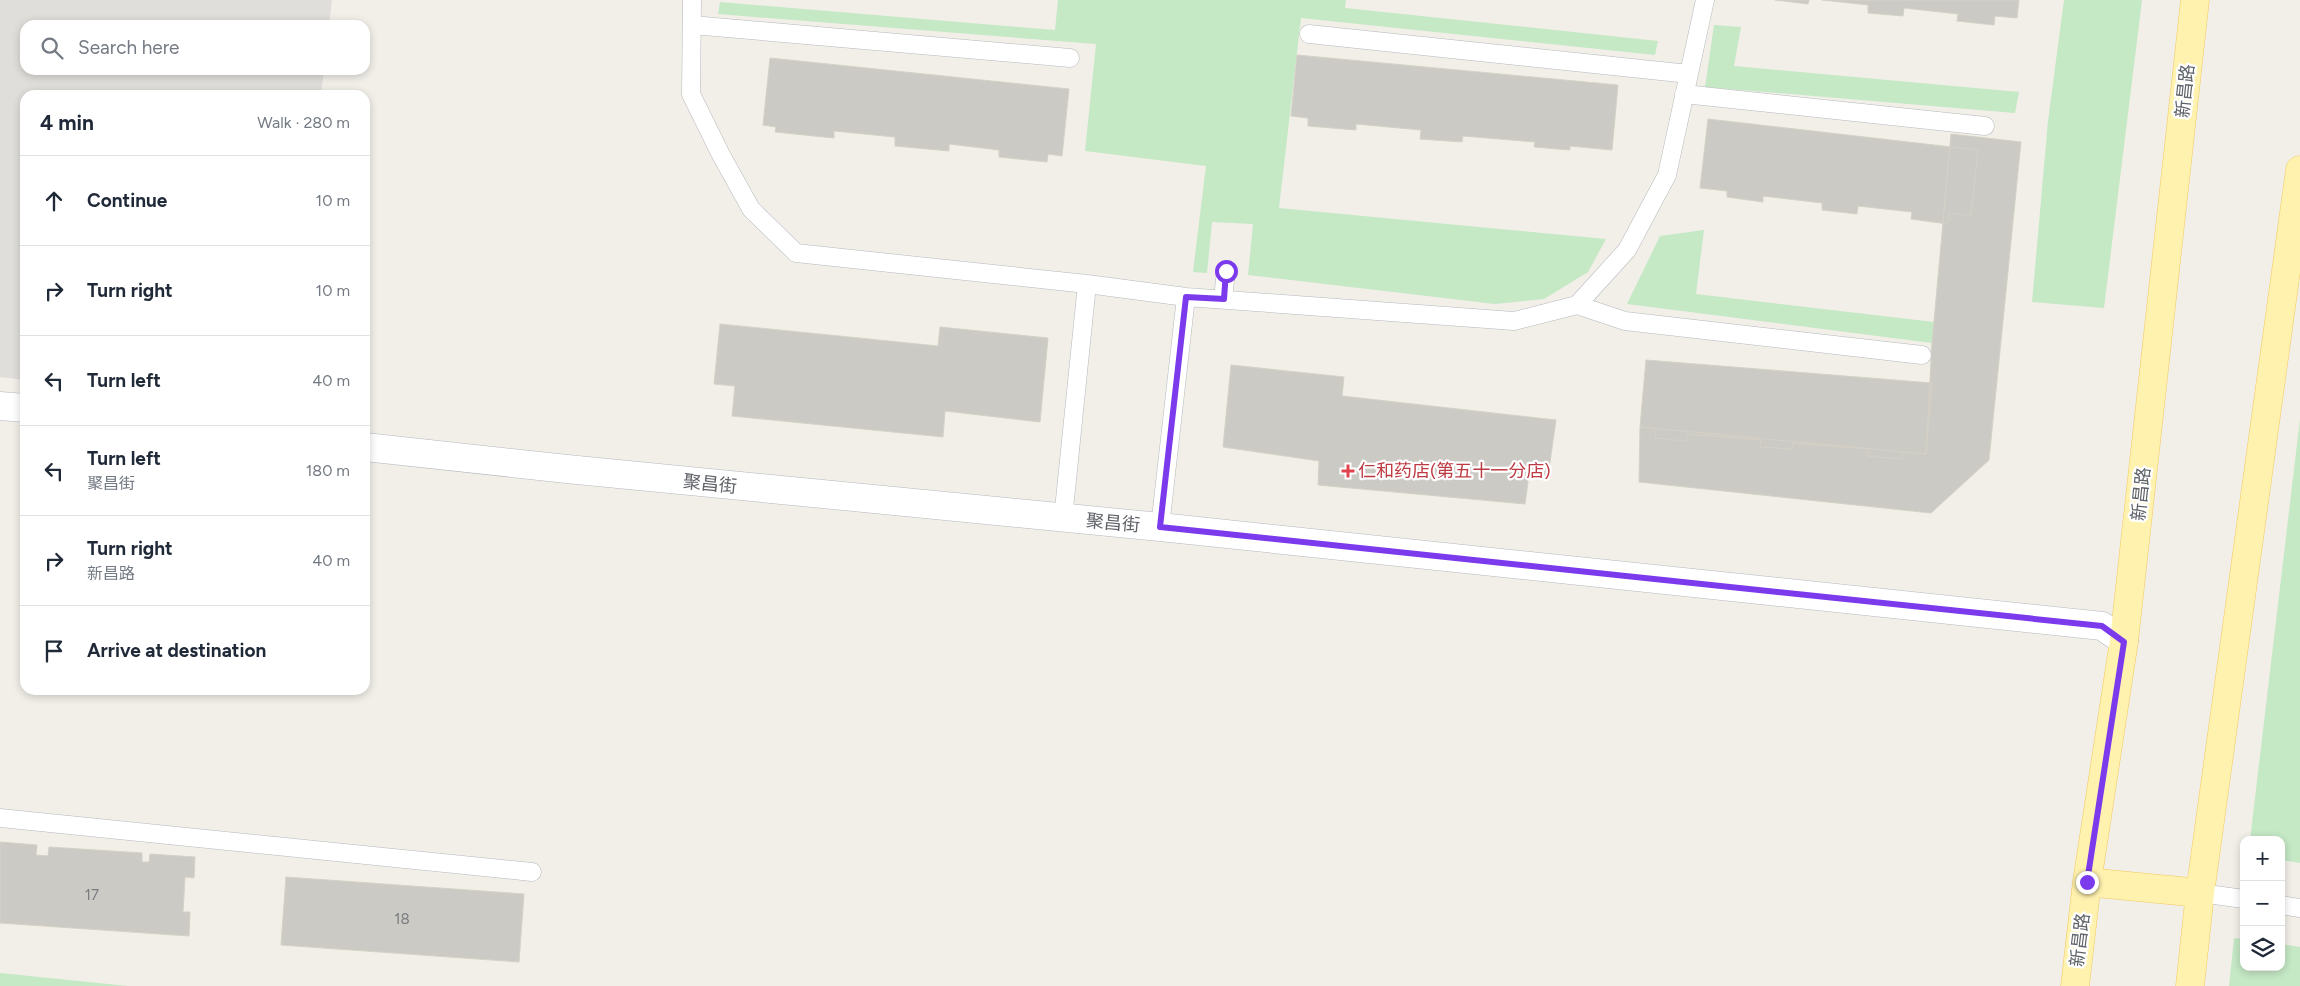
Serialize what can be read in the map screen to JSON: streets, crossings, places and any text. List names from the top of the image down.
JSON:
{
  "streets": {
    "main road": ["新昌路"],
    "street": ["聚昌街"]
  },
  "crossings": [
    ["新昌路", "聚昌街"]
  ],
  "places": {
    "health": ["仁和药店(第五十一分店)"]
  },
  "house_numbers": ["17", "18"],
  "page": {
    "search": "Search here",
    "heading": ["4 min", "Walk · 280 m"],
    "list": [
      ["Continue", "10 m"],
      ["Turn right", "10 m"],
      ["Turn left", "40 m"],
      ["Turn left", "聚昌街", "180 m"],
      ["Turn right", "新昌路", "40 m"],
      "Arrive at destination"
    ],
    "map_buttons": ["+", "−"]
  }
}
